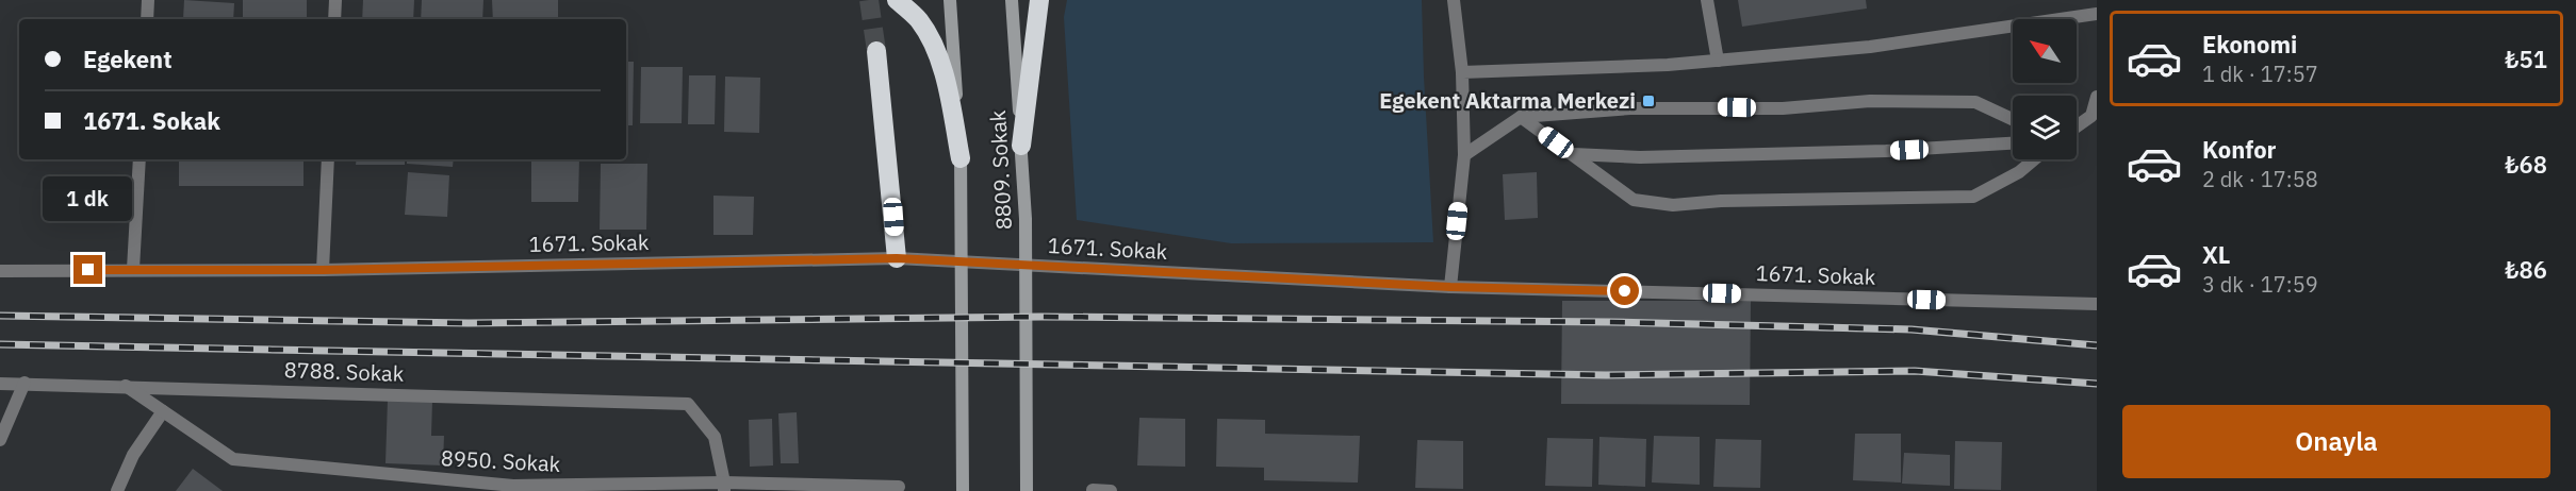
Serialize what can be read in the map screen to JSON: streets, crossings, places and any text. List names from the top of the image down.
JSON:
{
  "streets": {
    "street": [
      "8809. Sokak",
      "1671. Sokak",
      "8788. Sokak",
      "8950. Sokak"
    ]
  },
  "crossings": [
    ["8788. Sokak", "8950. Sokak"]
  ],
  "places": {
    "transit": ["Egekent Aktarma Merkezi"]
  },
  "north": "top left",
  "page": {
    "list": [
      {
        "name": "Ekonomi",
        "note": "1 dk · 17:57",
        "value": "₺51"
      },
      {
        "name": "Konfor",
        "note": "2 dk · 17:58",
        "value": "₺68"
      },
      {
        "name": "XL",
        "note": "3 dk · 17:59",
        "value": "₺86"
      }
    ],
    "banner": ["Egekent", "1671. Sokak"],
    "bubble": "1 dk",
    "buttons": "Onayla"
  }
}
